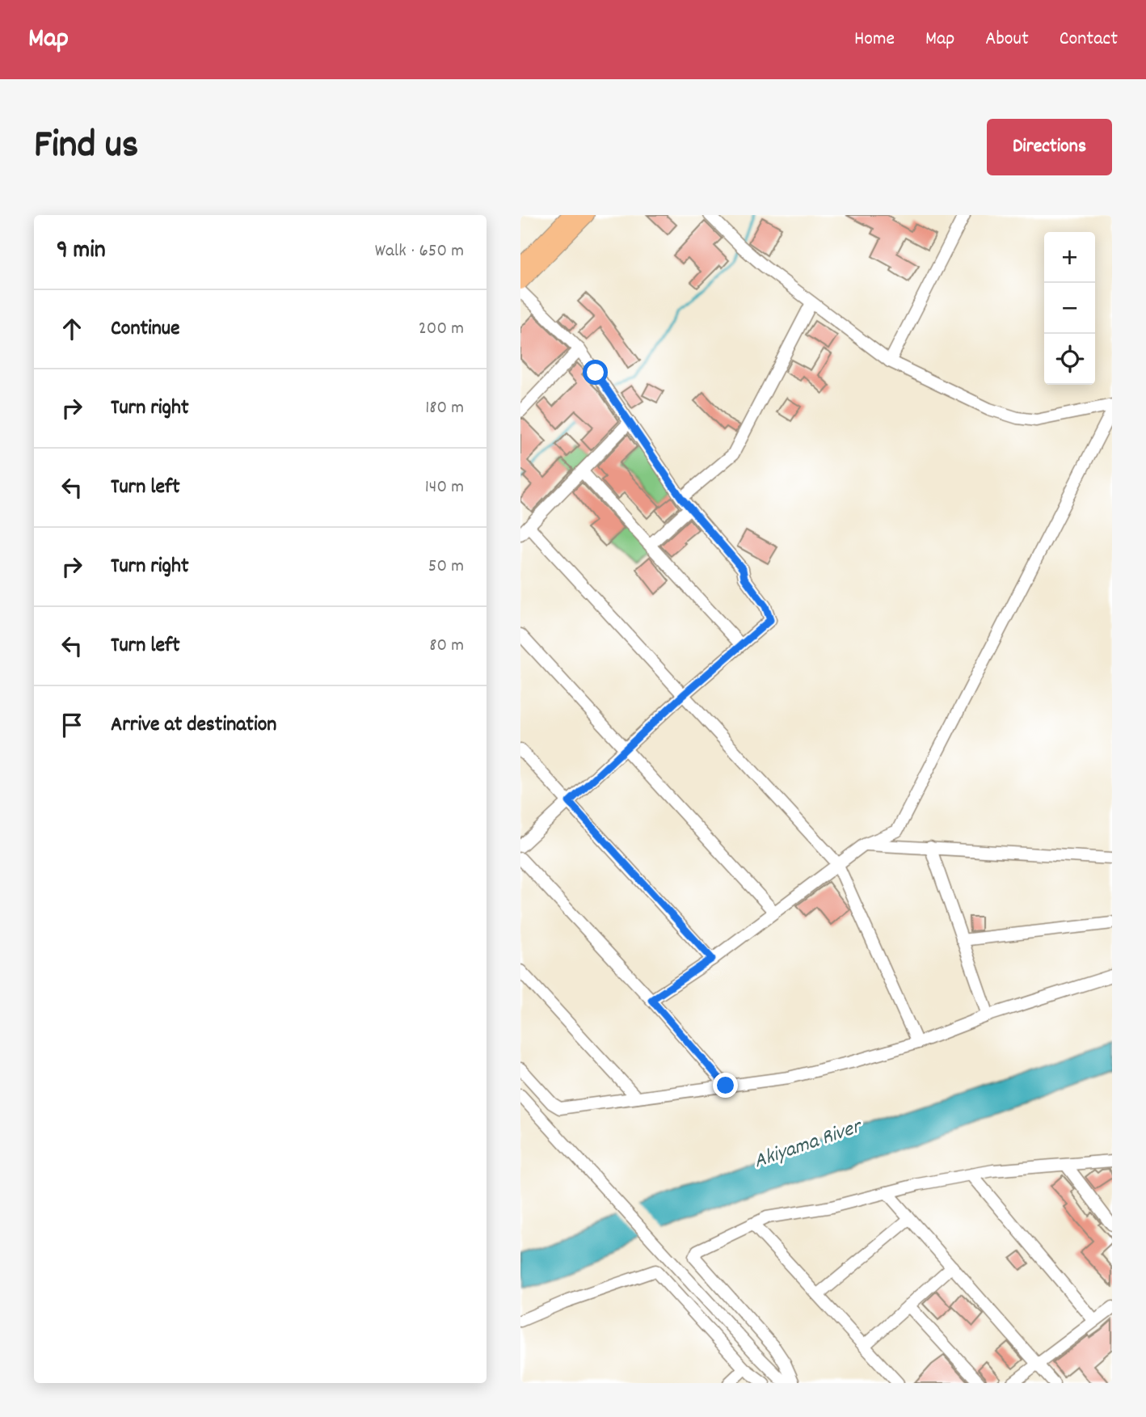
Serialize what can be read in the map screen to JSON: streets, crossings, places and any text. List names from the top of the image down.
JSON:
{
  "water": ["Akiyama River"],
  "page": {
    "header": "Map",
    "nav": [
      "Home",
      "Map",
      "About",
      "Contact"
    ],
    "title": "Find us",
    "buttons": "Directions",
    "heading": ["9 min", "Walk · 650 m"],
    "map_buttons": ["+", "−"],
    "list": [
      ["Continue", "200 m"],
      ["Turn right", "180 m"],
      ["Turn left", "140 m"],
      ["Turn right", "50 m"],
      ["Turn left", "80 m"],
      "Arrive at destination"
    ]
  }
}
